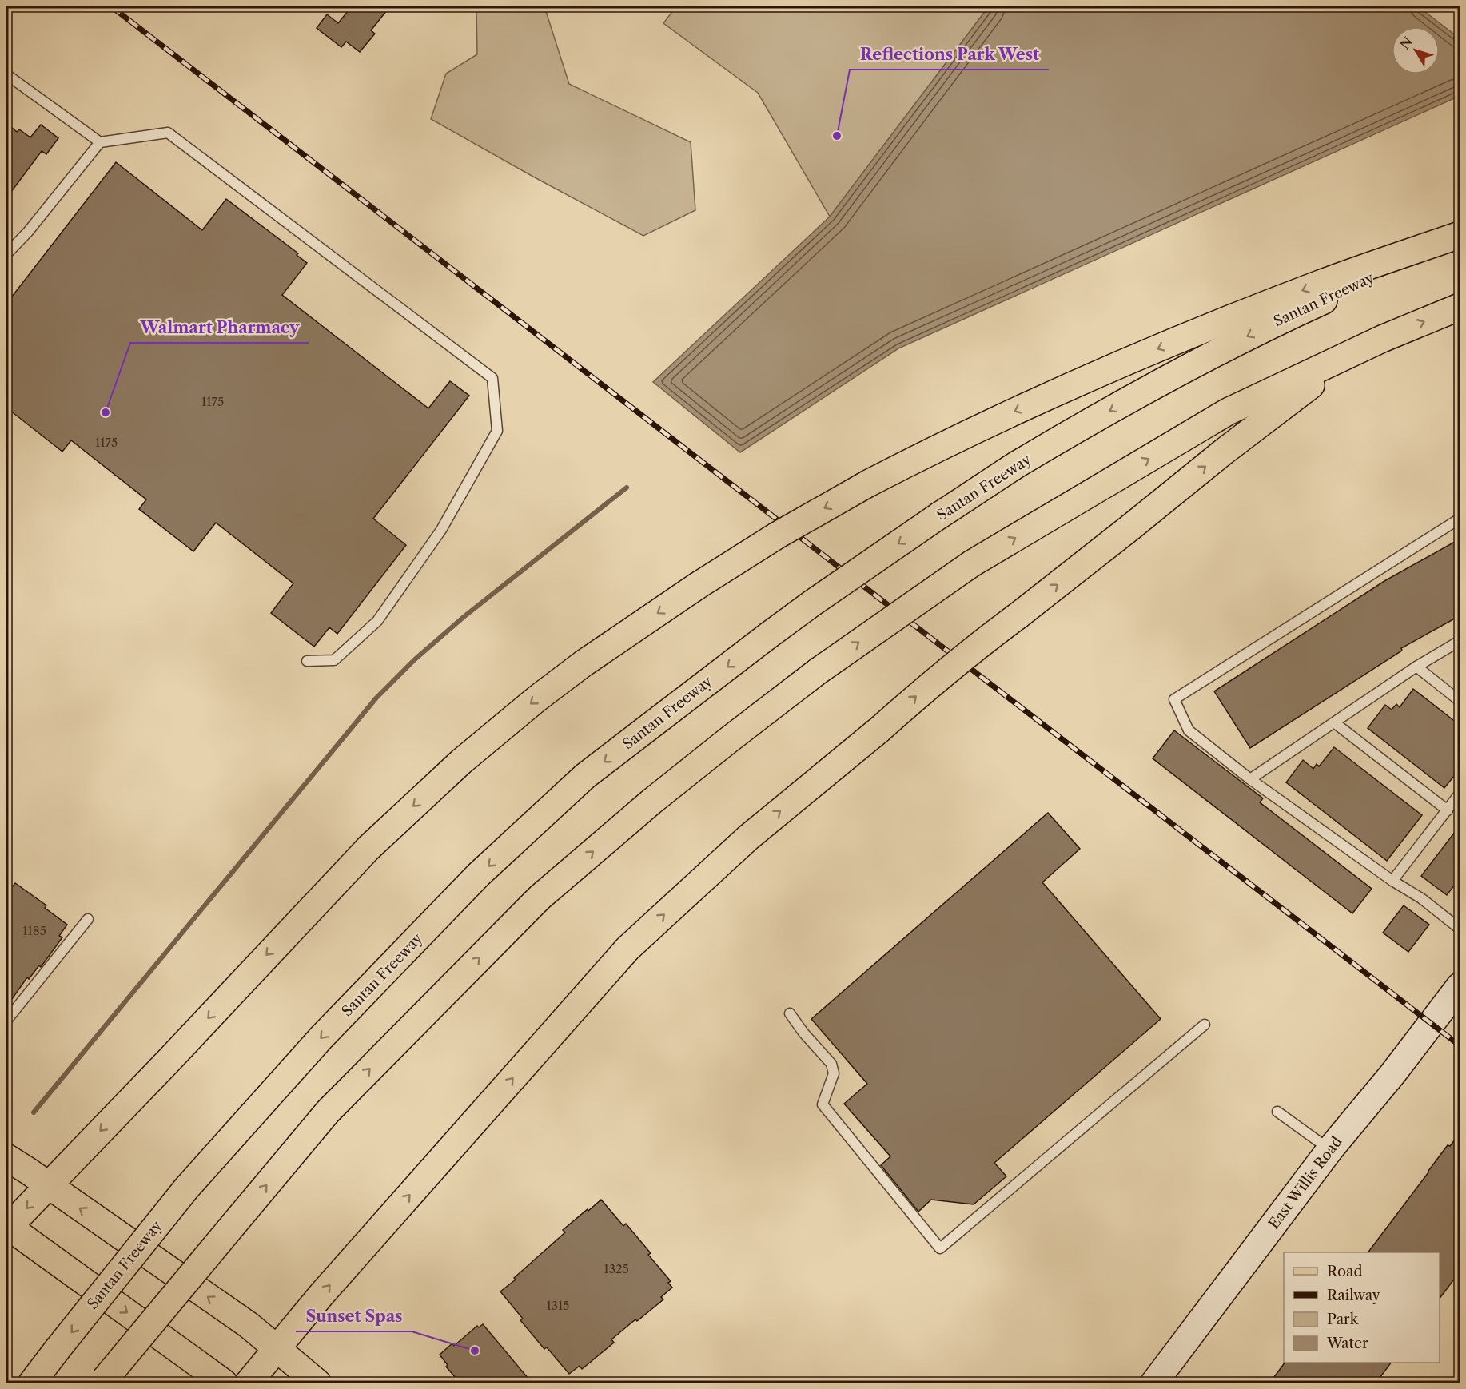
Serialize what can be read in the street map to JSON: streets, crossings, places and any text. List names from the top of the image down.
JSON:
{
  "streets": {
    "main road": ["Santan Freeway"],
    "street": ["East Willis Road"]
  },
  "places": ["Reflections Park West", "Walmart Pharmacy", "Sunset Spas"],
  "house_numbers": [
    "1175",
    "1175",
    "1185",
    "1325",
    "1315"
  ],
  "legend": [
    "Road",
    "Railway",
    "Park",
    "Water"
  ],
  "north": "top left"
}
